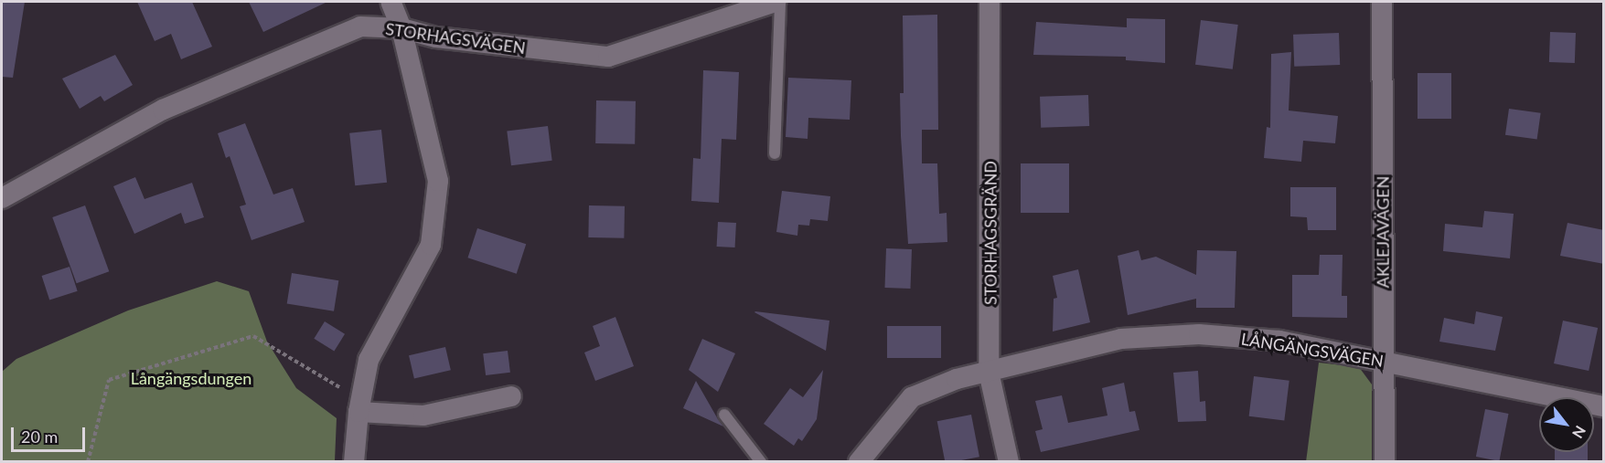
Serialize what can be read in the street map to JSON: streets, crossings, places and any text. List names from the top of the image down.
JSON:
{
  "streets": {
    "street": [
      "STORHAGSVÄGEN",
      "AKLEJAVÄGEN",
      "STORHAGSGRÄND",
      "LÅNGÄNGSVÄGEN"
    ]
  },
  "crossings": [
    ["AKLEJAVÄGEN", "LÅNGÄNGSVÄGEN"],
    ["STORHAGSGRÄND", "LÅNGÄNGSVÄGEN"]
  ],
  "parks": ["Långängsdungen"],
  "scale_bar": "20 m",
  "north": "bottom right"
}
